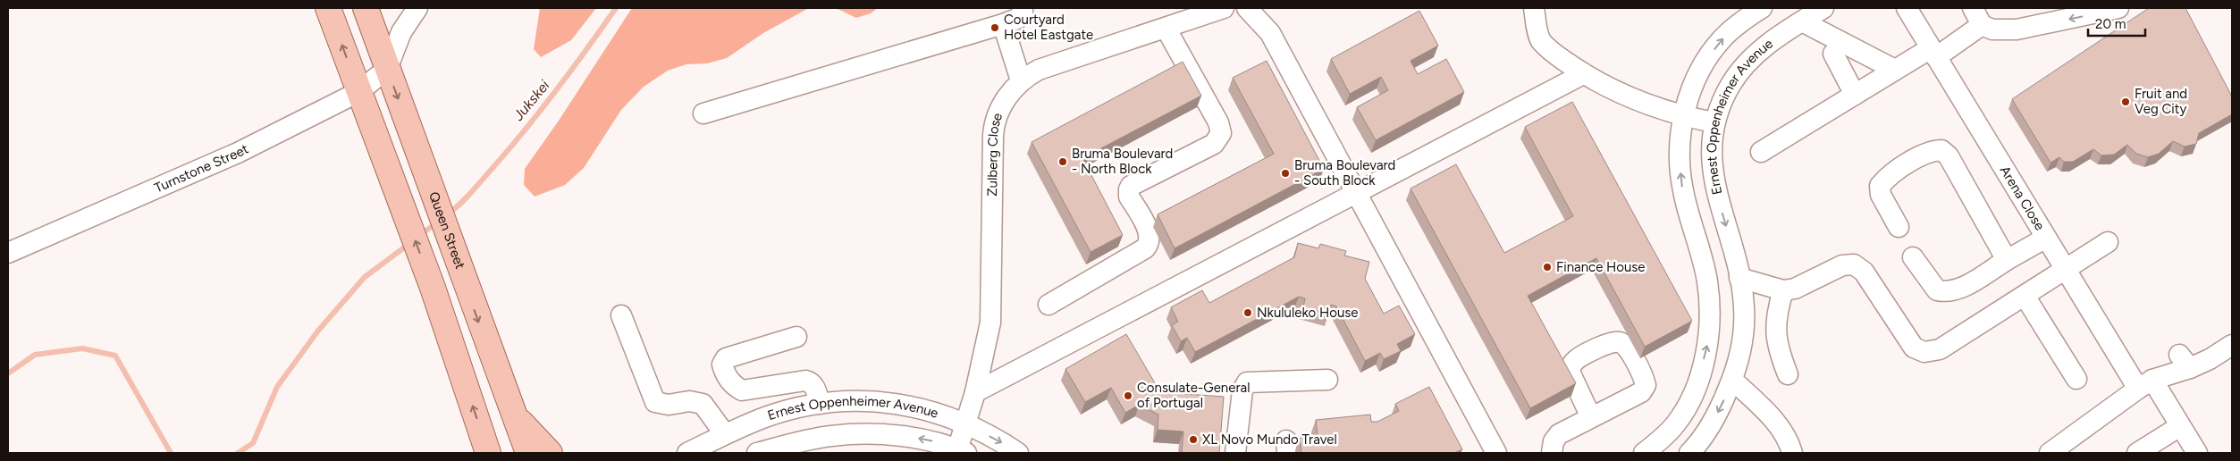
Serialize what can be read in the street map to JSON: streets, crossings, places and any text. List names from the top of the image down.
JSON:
{
  "streets": {
    "main road": ["Queen Street"],
    "street": [
      "Ernest Oppenheimer Avenue",
      "Zulberg Close",
      "Turnstone Street",
      "Arena Close"
    ]
  },
  "crossings": [
    ["Ernest Oppenheimer Avenue", "Zulberg Close"],
    ["Turnstone Street", "Queen Street"]
  ],
  "water": ["Jukskei"],
  "places": [
    "Courtyard Hotel Eastgate",
    "Fruit and Veg City",
    "Bruma Boulevard - North Block",
    "Bruma Boulevard - South Block",
    "Finance House",
    "Nkululeko House",
    "Consulate-General of Portugal",
    "XL Novo Mundo Travel"
  ],
  "scale_bar": "20 m"
}
